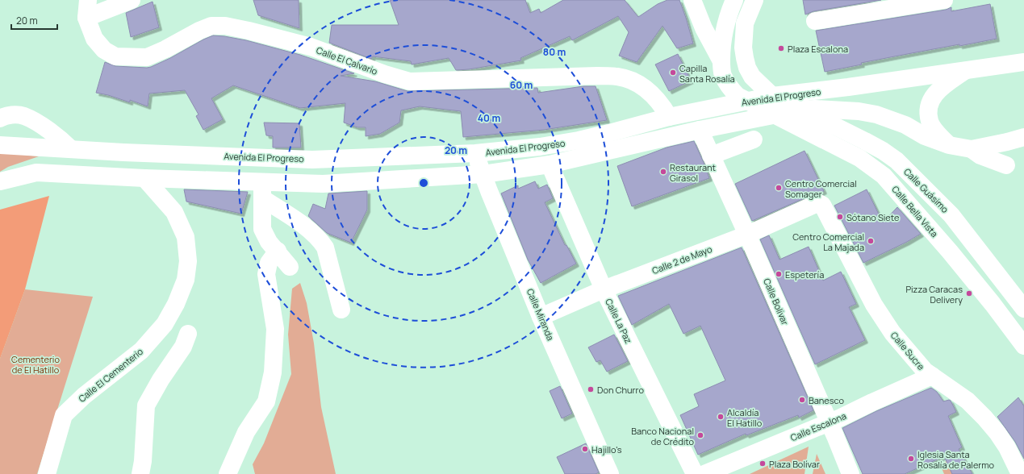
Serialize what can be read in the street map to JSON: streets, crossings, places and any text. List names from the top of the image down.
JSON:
{
  "streets": {
    "street": [
      "Calle El Calvario",
      "Avenida El Progreso",
      "Calle Guásimo",
      "Calle Bella Vista",
      "Calle 2 de Mayo",
      "Calle Bolívar",
      "Calle Miranda",
      "Calle La Paz",
      "Calle Sucre",
      "Calle El Cementerio",
      "Calle Escalona"
    ]
  },
  "crossings": [
    ["Calle El Calvario", "Avenida El Progreso"],
    ["Avenida El Progreso", "Calle Guásimo"],
    ["Avenida El Progreso", "Calle Bella Vista"],
    ["Avenida El Progreso", "Calle Bolívar"],
    ["Avenida El Progreso", "Calle Miranda"],
    ["Avenida El Progreso", "Calle La Paz"],
    ["Avenida El Progreso", "Calle El Cementerio"],
    ["Calle 2 de Mayo", "Calle Bolívar"],
    ["Calle 2 de Mayo", "Calle Miranda"],
    ["Calle 2 de Mayo", "Calle La Paz"],
    ["Calle 2 de Mayo", "Calle Sucre"],
    ["Calle Bolívar", "Calle Escalona"],
    ["Calle Sucre", "Calle Escalona"]
  ],
  "parks": ["Cementerio de El Hatillo"],
  "places": [
    "Plaza Escalona",
    "Capilla Santa Rosalía",
    "Restaurant Girasol",
    "Centro Comercial Somager",
    "Sótano Siete",
    "Centro Comercial La Majada",
    "Espetería",
    "Pizza Caracas Delivery",
    "Don Churro",
    "Banesco",
    "Alcaldía El Hatillo",
    "Banco Nacional de Crédito",
    "Hajillo's",
    "Iglesia Santa Rosalía de Palermo",
    "Plaza Bolívar"
  ],
  "scale_bar": "20 m",
  "rings": [
    "80 m",
    "60 m",
    "40 m",
    "20 m"
  ]
}
